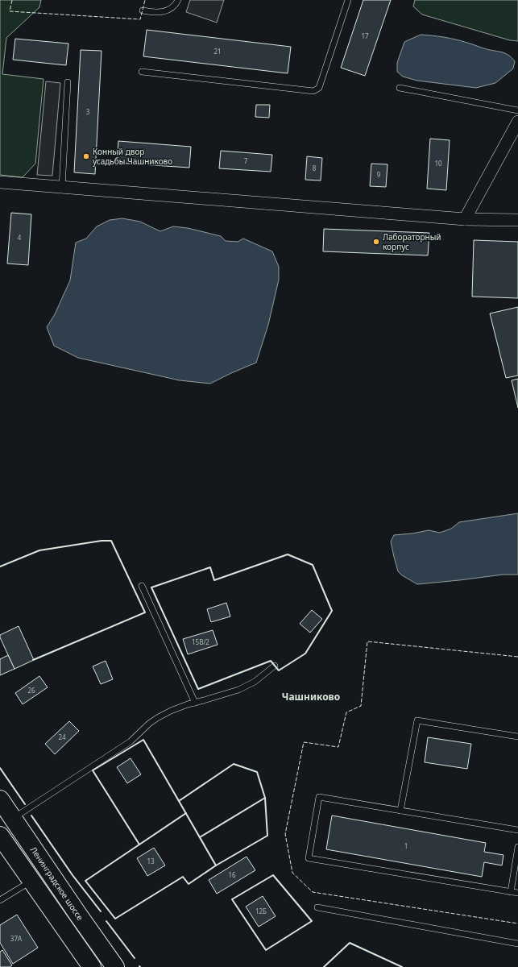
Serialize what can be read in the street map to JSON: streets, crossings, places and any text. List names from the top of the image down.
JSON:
{
  "streets": {
    "highway": ["Ленинградское шоссе"]
  },
  "districts": ["Чашниково"],
  "places": ["Конный двор усадьбы Чашниково", "Лабораторный корпус"],
  "house_numbers": [
    "17",
    "21",
    "3",
    "7",
    "10",
    "8",
    "9",
    "4",
    "15В/2",
    "26",
    "24",
    "1",
    "13",
    "16",
    "12Б",
    "37А"
  ]
}
